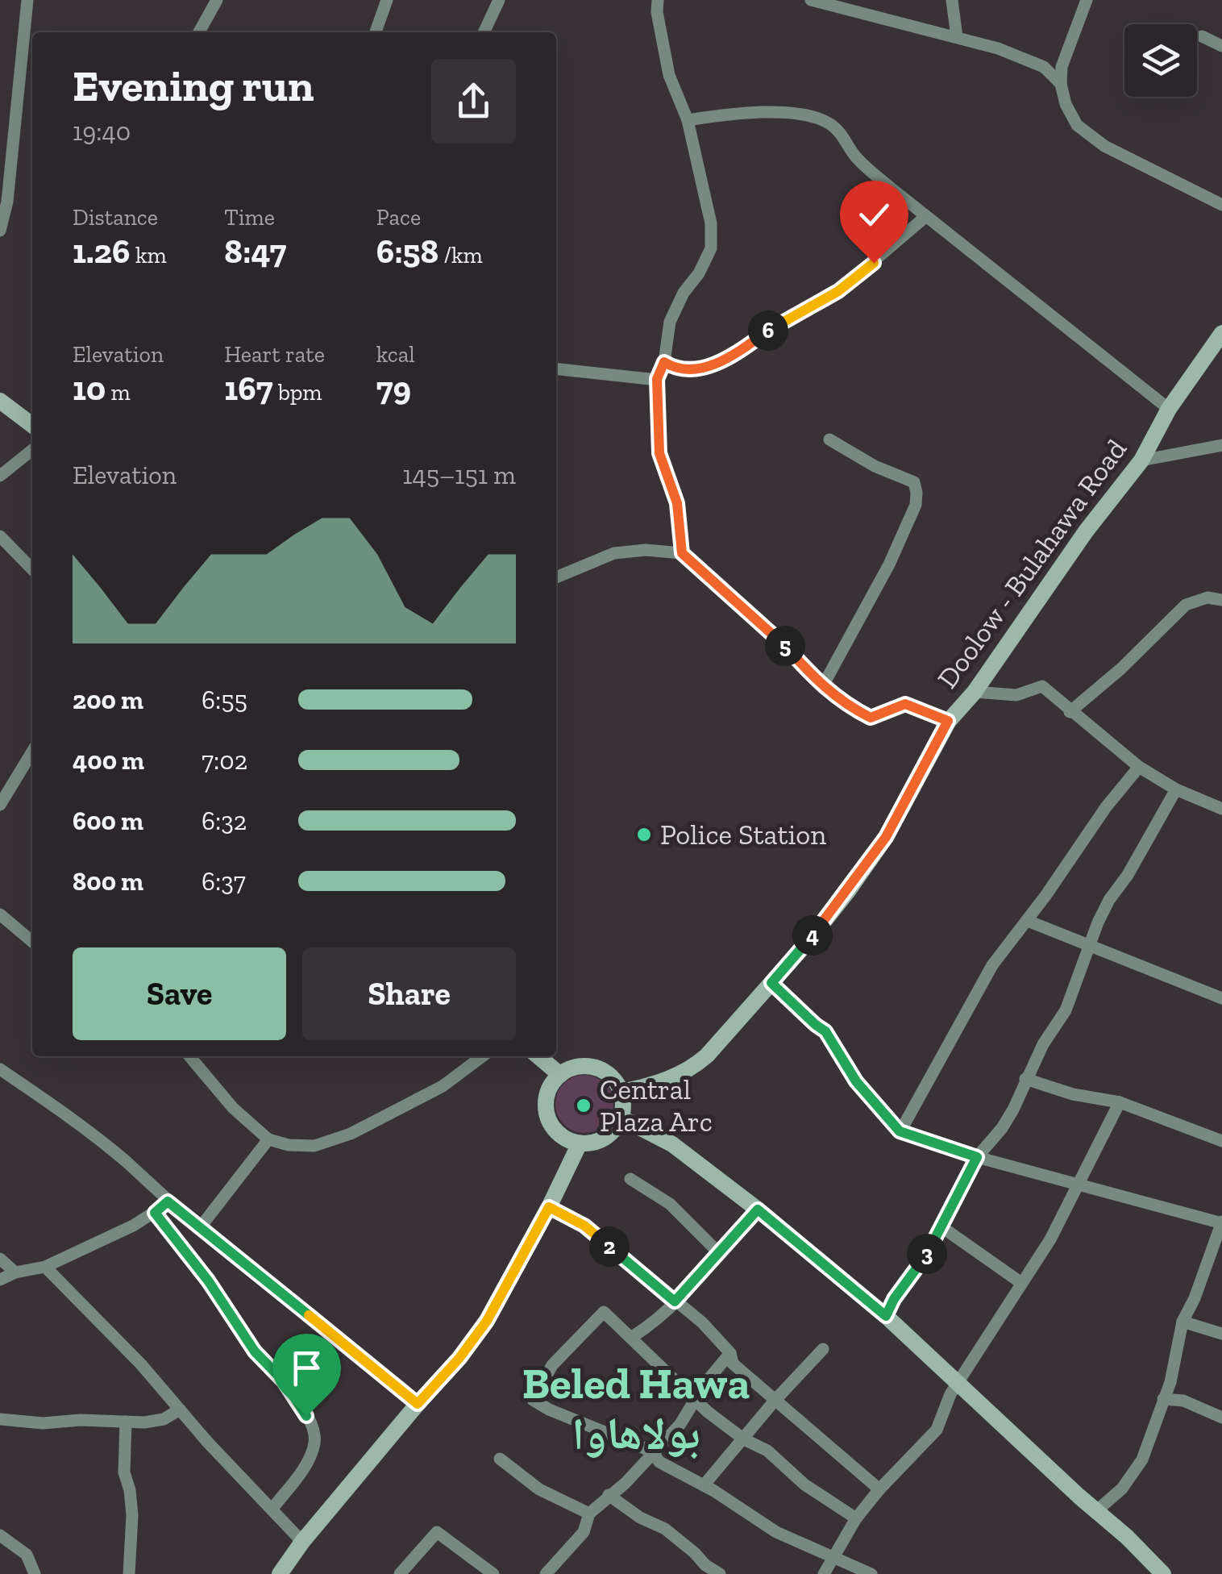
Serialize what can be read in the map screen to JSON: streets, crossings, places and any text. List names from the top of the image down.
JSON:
{
  "streets": {
    "main road": ["Doolow - Bulahawa Road"]
  },
  "districts": ["Beled Hawa بولاهاوا"],
  "places": ["Police Station", "Central Plaza Arc"],
  "page": {
    "heading": ["Evening run", "19:40"],
    "stats": [
      ["Distance", "1.26 km"],
      ["Time", "8:47"],
      ["Pace", "6:58 /km"],
      ["Elevation", "10 m"],
      ["Heart rate", "167 bpm"],
      ["kcal", "79"]
    ],
    "pins": [
      "6",
      "5",
      "4",
      "2",
      "3"
    ],
    "chart": ["Elevation", "145–151 m"],
    "list": [
      {
        "name": "200 m",
        "note": "6:55"
      },
      {
        "name": "400 m",
        "note": "7:02"
      },
      {
        "name": "600 m",
        "note": "6:32"
      },
      {
        "name": "800 m",
        "note": "6:37"
      }
    ],
    "buttons": ["Save", "Share"]
  }
}
